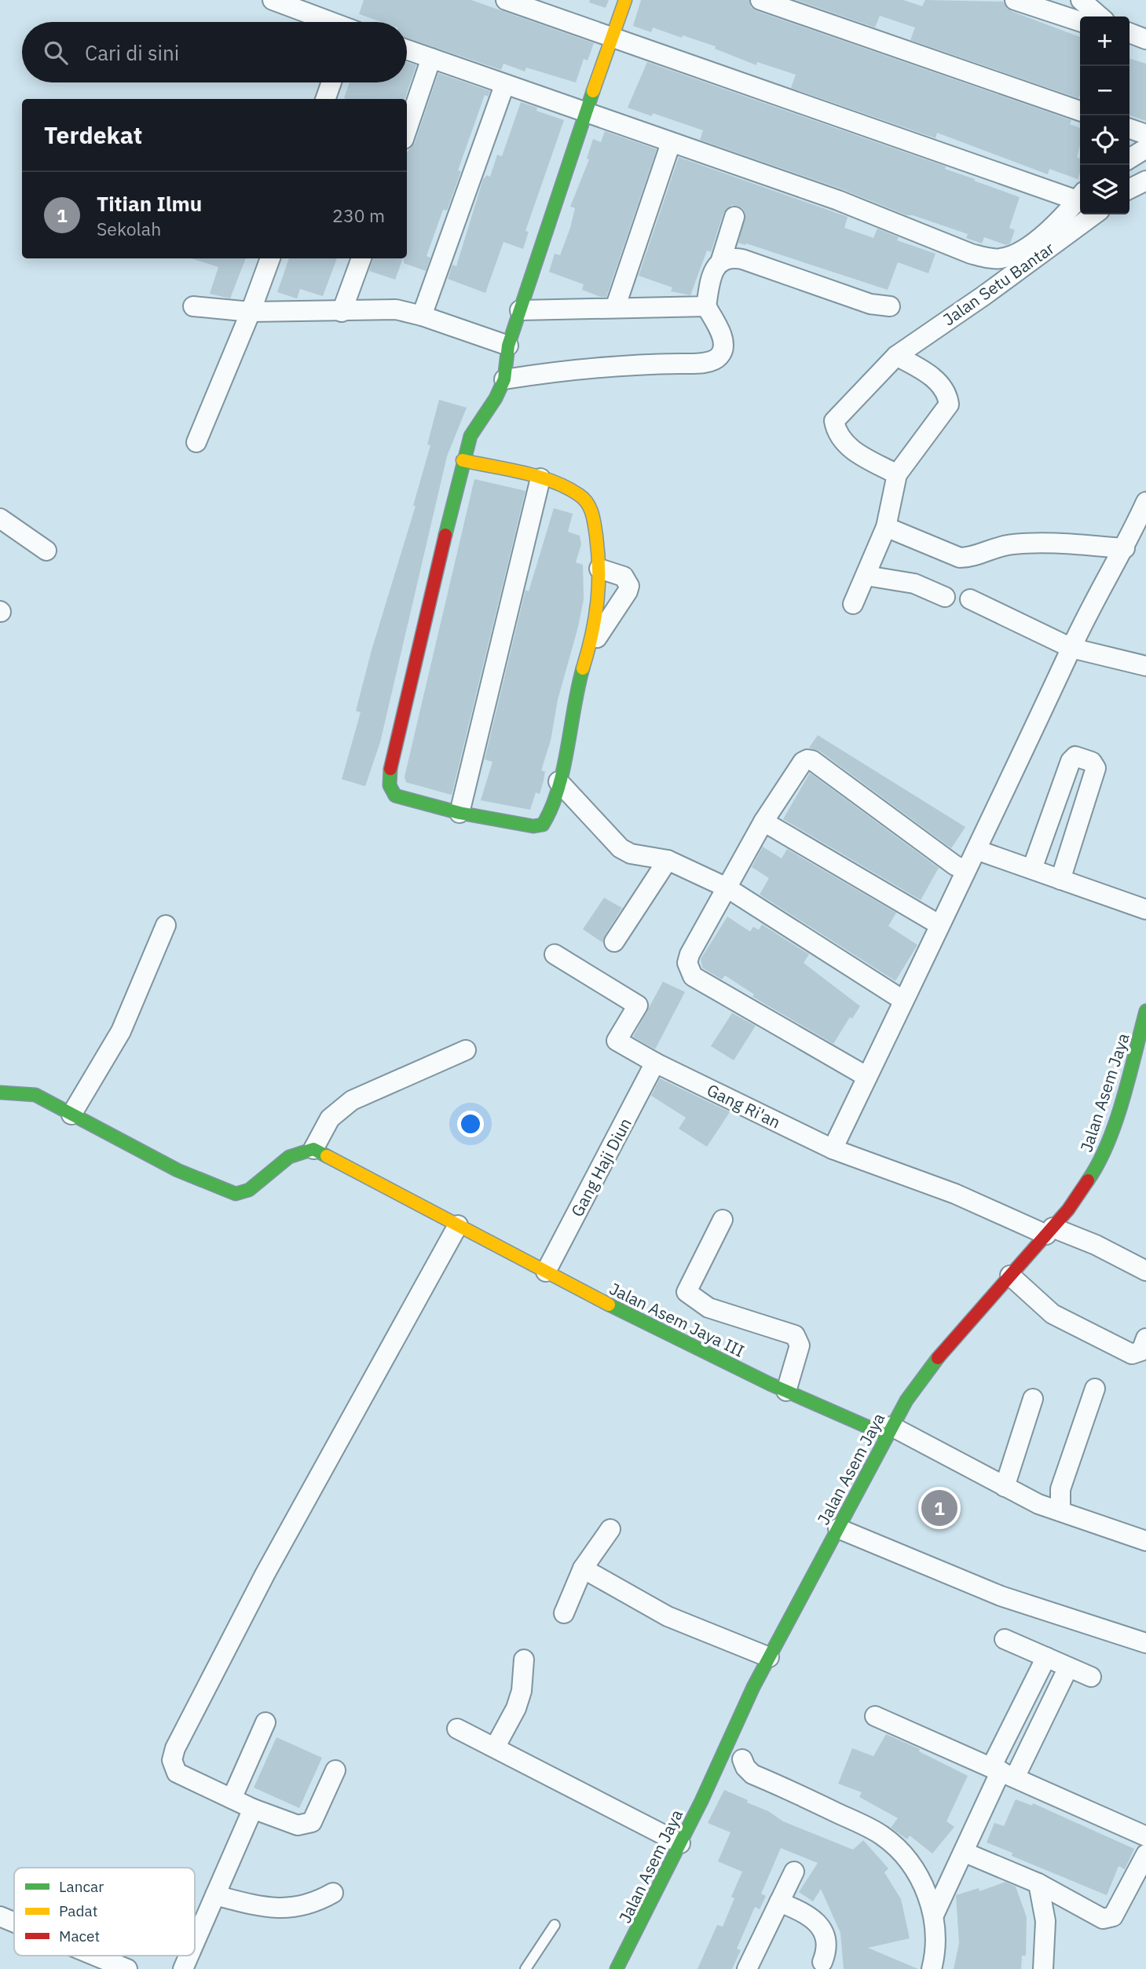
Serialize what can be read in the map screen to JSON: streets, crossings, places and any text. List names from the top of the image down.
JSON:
{
  "streets": {
    "street": [
      "Jalan Setu Bantar",
      "Jalan Asem Jaya",
      "Gang Ri'an",
      "Gang Haji Diun",
      "Jalan Asem Jaya III"
    ]
  },
  "crossings": [
    ["Jalan Asem Jaya", "Gang Ri'an"],
    ["Jalan Asem Jaya", "Jalan Asem Jaya III"],
    ["Gang Ri'an", "Gang Haji Diun"],
    ["Gang Haji Diun", "Jalan Asem Jaya III"]
  ],
  "legend": ["Lancar", "Padat", "Macet"],
  "page": {
    "map_buttons": ["+", "−"],
    "search": "Cari di sini",
    "heading": "Terdekat",
    "list": [
      {
        "mark": "1",
        "name": "Titian Ilmu",
        "note": "Sekolah",
        "value": "230 m"
      }
    ],
    "pins": "1"
  }
}
